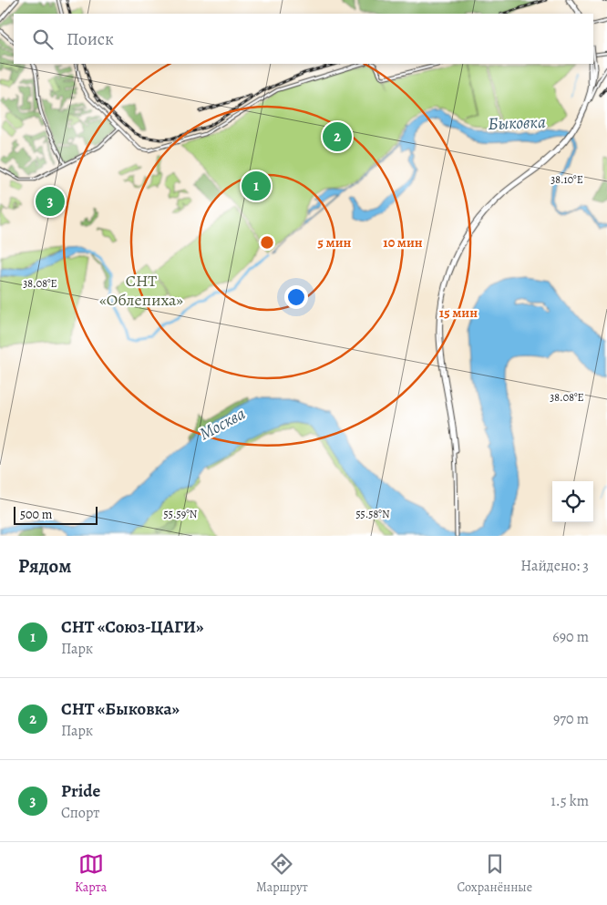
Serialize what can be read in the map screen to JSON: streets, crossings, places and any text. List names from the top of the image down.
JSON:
{
  "water": ["Быковка", "Москва"],
  "parks": ["СНТ «Облепиха»"],
  "scale_bar": "500 m",
  "page": {
    "search": "Поиск",
    "pins": ["2", "1", "3"],
    "scale": "500 m",
    "heading": ["Рядом", "Найдено: 3"],
    "list": [
      {
        "mark": "1",
        "name": "СНТ «Союз-ЦАГИ»",
        "note": "Парк",
        "value": "690 m"
      },
      {
        "mark": "2",
        "name": "СНТ «Быковка»",
        "note": "Парк",
        "value": "970 m"
      },
      {
        "mark": "3",
        "name": "Pride",
        "note": "Спорт",
        "value": "1.5 km"
      }
    ],
    "nav": ["Карта", "Маршрут", "Сохранённые"]
  },
  "coordinates": [
    "38.10°E",
    "38.08°E",
    "55.59°N",
    "55.58°N"
  ],
  "rings": ["5 мин", "10 мин", "15 мин"]
}
